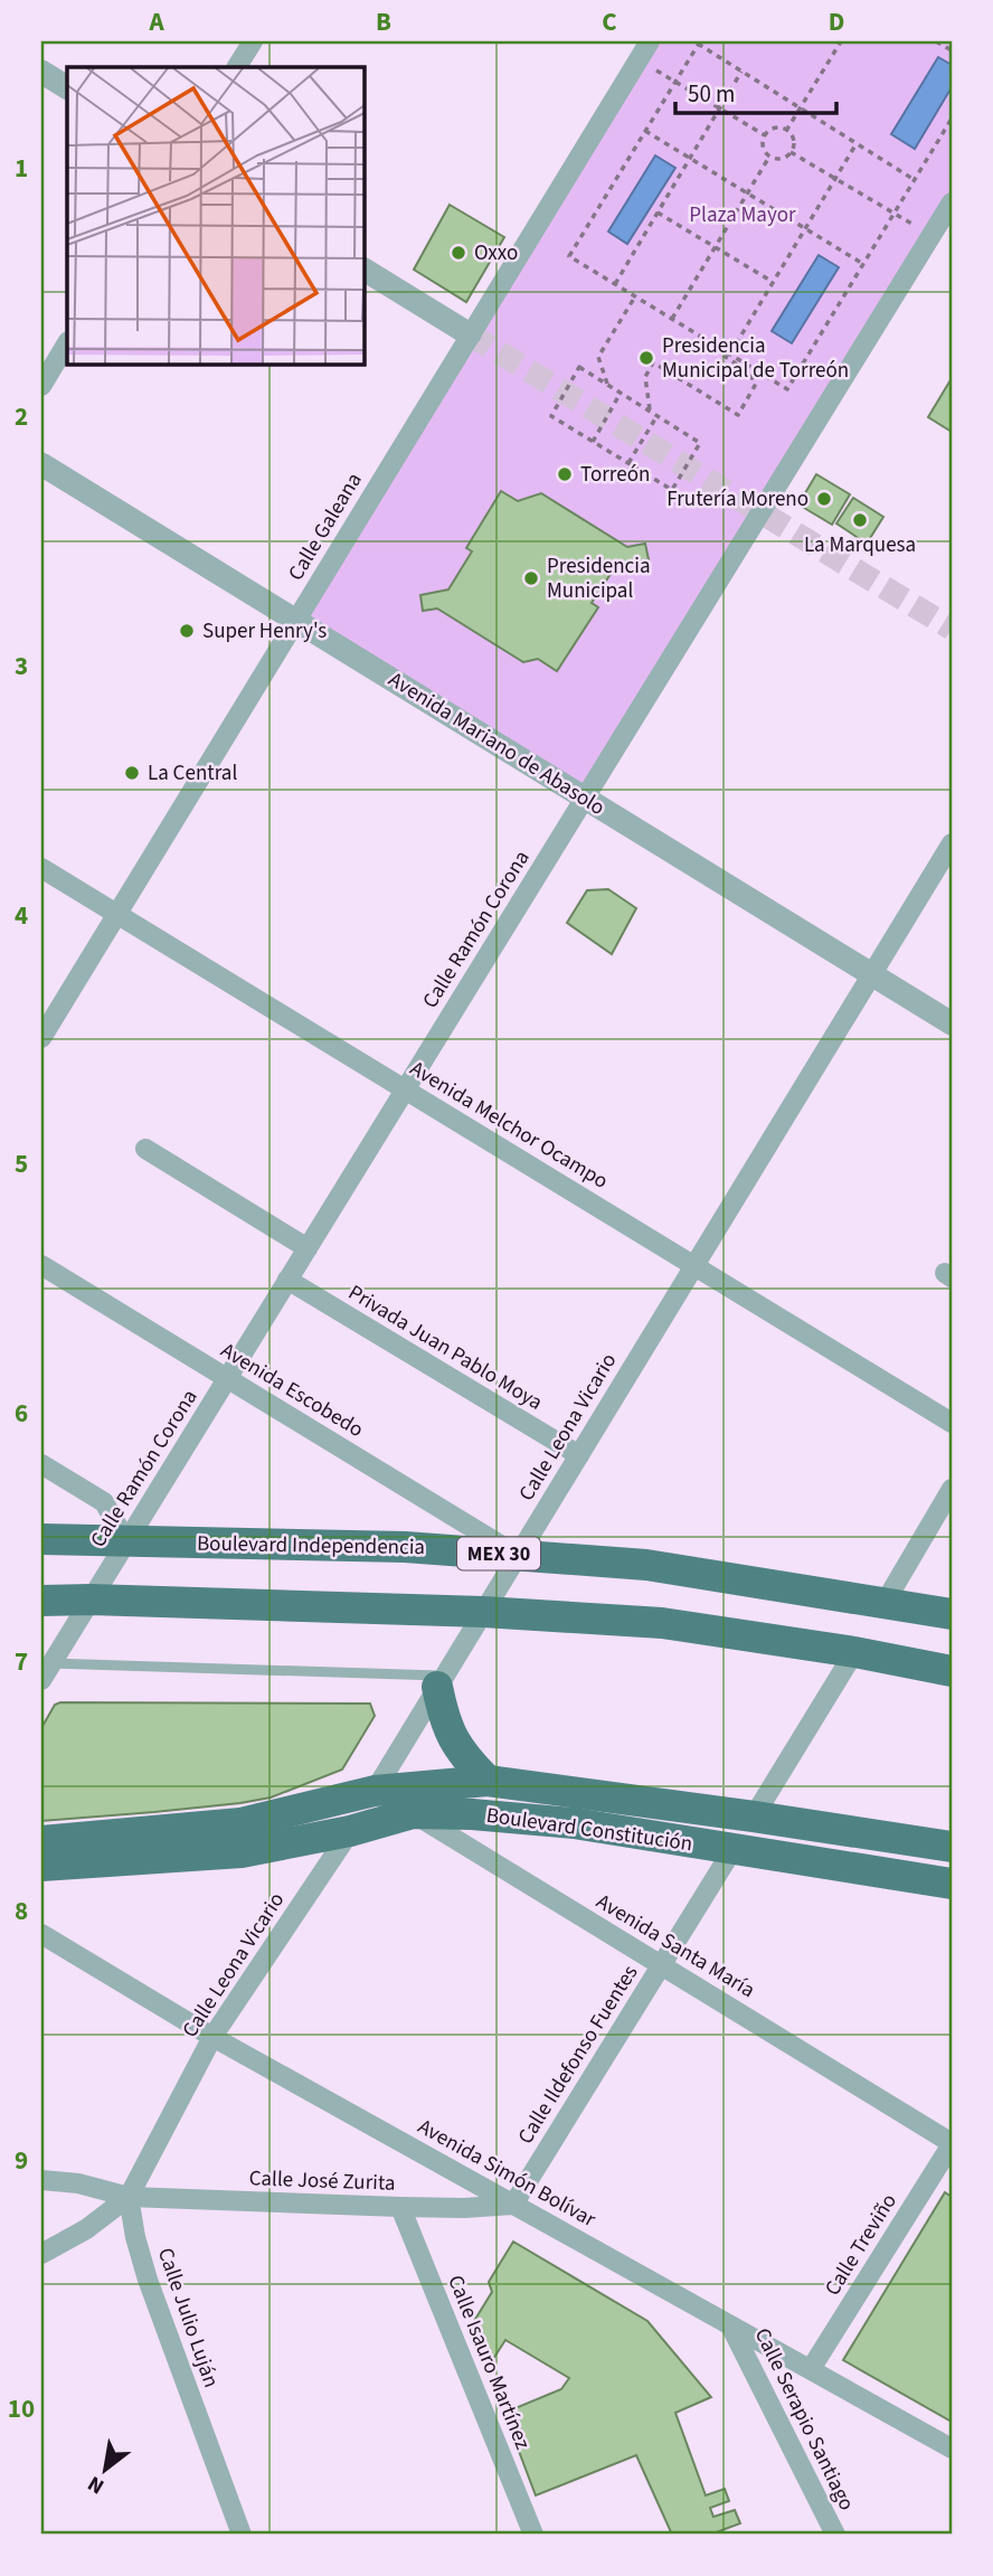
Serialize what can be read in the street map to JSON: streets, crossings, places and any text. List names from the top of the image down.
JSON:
{
  "streets": {
    "main road": ["Boulevard Independencia", "MEX 30", "Boulevard Constitución"],
    "street": [
      "Calle Galeana",
      "Avenida Mariano de Abasolo",
      "Calle Ramón Corona",
      "Avenida Melchor Ocampo",
      "Privada Juan Pablo Moya",
      "Avenida Escobedo",
      "Calle Leona Vicario",
      "Avenida Santa María",
      "Calle Ildefonso Fuentes",
      "Avenida Simón Bolívar",
      "Calle José Zurita",
      "Calle Treviño",
      "Calle Julio Luján",
      "Calle Isauro Martínez",
      "Calle Serapio Santiago"
    ]
  },
  "crossings": [
    ["Calle Galeana", "Avenida Mariano de Abasolo"],
    ["Calle Galeana", "Avenida Melchor Ocampo"],
    ["Avenida Mariano de Abasolo", "Calle Ramón Corona"],
    ["Avenida Mariano de Abasolo", "Calle Leona Vicario"],
    ["Calle Ramón Corona", "Avenida Melchor Ocampo"],
    ["Calle Ramón Corona", "Privada Juan Pablo Moya"],
    ["Calle Ramón Corona", "Avenida Escobedo"],
    ["Calle Ramón Corona", "Boulevard Independencia"],
    ["Avenida Melchor Ocampo", "Calle Leona Vicario"],
    ["Privada Juan Pablo Moya", "Calle Leona Vicario"],
    ["Avenida Escobedo", "Calle Leona Vicario"],
    ["Avenida Escobedo", "Boulevard Independencia"],
    ["Calle Leona Vicario", "Boulevard Independencia"],
    ["Calle Leona Vicario", "Boulevard Constitución"],
    ["Calle Leona Vicario", "Avenida Santa María"],
    ["Calle Leona Vicario", "Avenida Simón Bolívar"],
    ["Calle Leona Vicario", "Calle José Zurita"],
    ["Calle Leona Vicario", "Calle Julio Luján"],
    ["Boulevard Constitución", "Avenida Santa María"],
    ["Boulevard Constitución", "Calle Ildefonso Fuentes"],
    ["Avenida Santa María", "Calle Ildefonso Fuentes"],
    ["Avenida Santa María", "Calle Treviño"],
    ["Calle Ildefonso Fuentes", "Avenida Simón Bolívar"],
    ["Calle Ildefonso Fuentes", "Calle José Zurita"],
    ["Avenida Simón Bolívar", "Calle José Zurita"],
    ["Avenida Simón Bolívar", "Calle Treviño"],
    ["Avenida Simón Bolívar", "Calle Serapio Santiago"],
    ["Calle José Zurita", "Calle Julio Luján"],
    ["Calle José Zurita", "Calle Isauro Martínez"]
  ],
  "parks": ["Plaza Mayor"],
  "places": [
    "Oxxo",
    "Presidencia Municipal de Torreón",
    "Torreón",
    "Frutería Moreno",
    "La Marquesa",
    "Presidencia Municipal",
    "Super Henry's",
    "La Central"
  ],
  "scale_bar": "50 m",
  "north": "bottom left",
  "grid": {
    "columns": [
      "A",
      "B",
      "C",
      "D"
    ],
    "rows": [
      "1",
      "2",
      "3",
      "4",
      "5",
      "6",
      "7",
      "8",
      "9",
      "10"
    ]
  }
}
